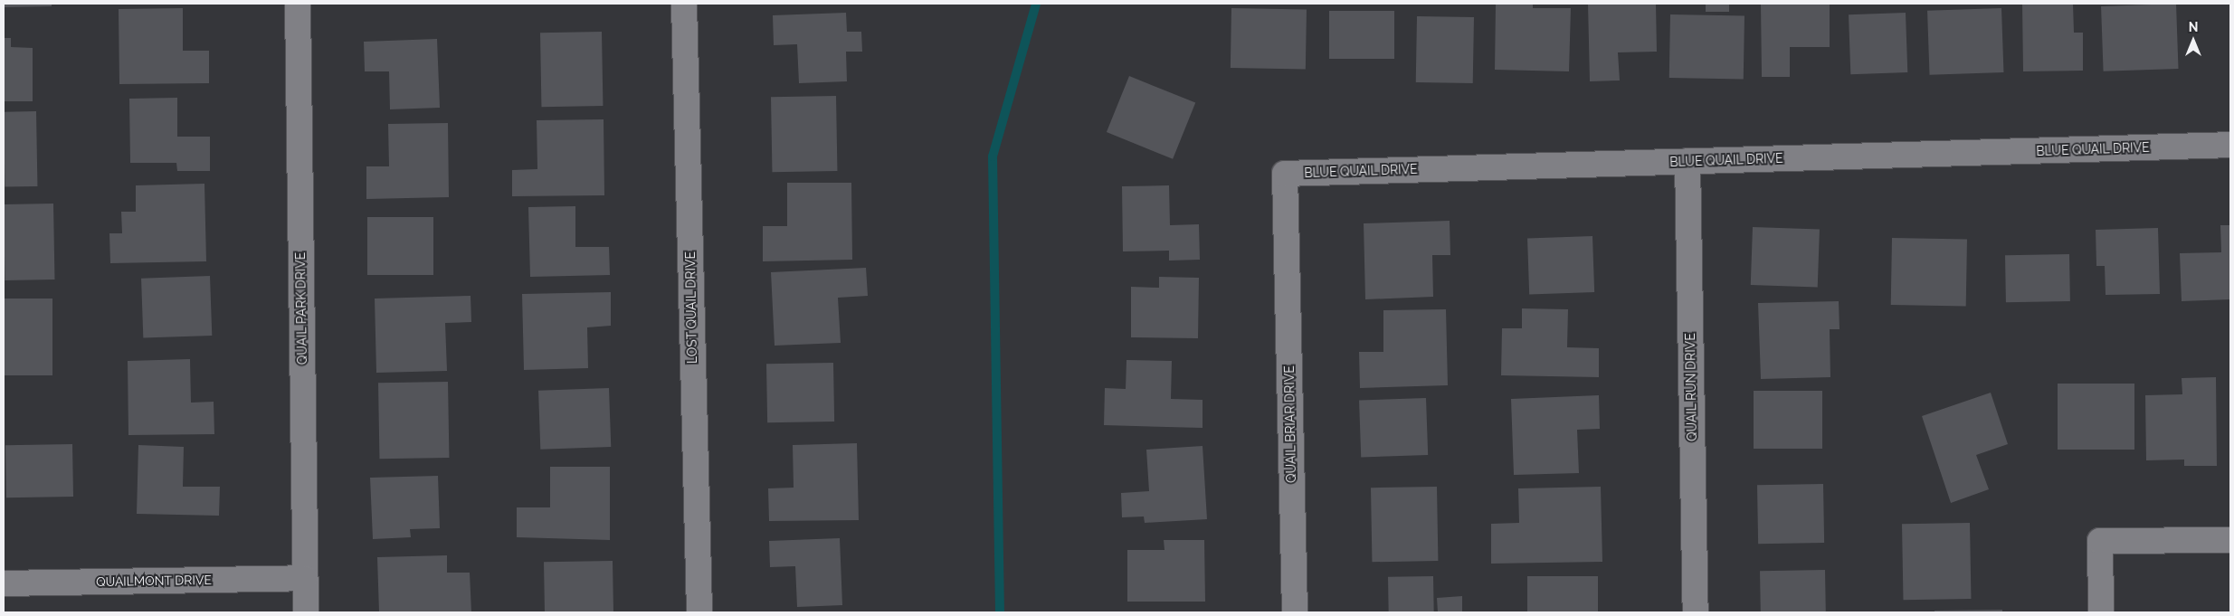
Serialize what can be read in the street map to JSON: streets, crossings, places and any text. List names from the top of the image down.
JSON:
{
  "streets": {
    "street": [
      "BLUE QUAIL DRIVE",
      "LOST QUAIL DRIVE",
      "QUAIL PARK DRIVE",
      "QUAIL RUN DRIVE",
      "QUAIL BRIAR DRIVE",
      "QUAILMONT DRIVE"
    ]
  },
  "crossings": [
    ["BLUE QUAIL DRIVE", "QUAIL RUN DRIVE"],
    ["BLUE QUAIL DRIVE", "QUAIL BRIAR DRIVE"],
    ["QUAIL PARK DRIVE", "QUAILMONT DRIVE"]
  ],
  "north": "top"
}
